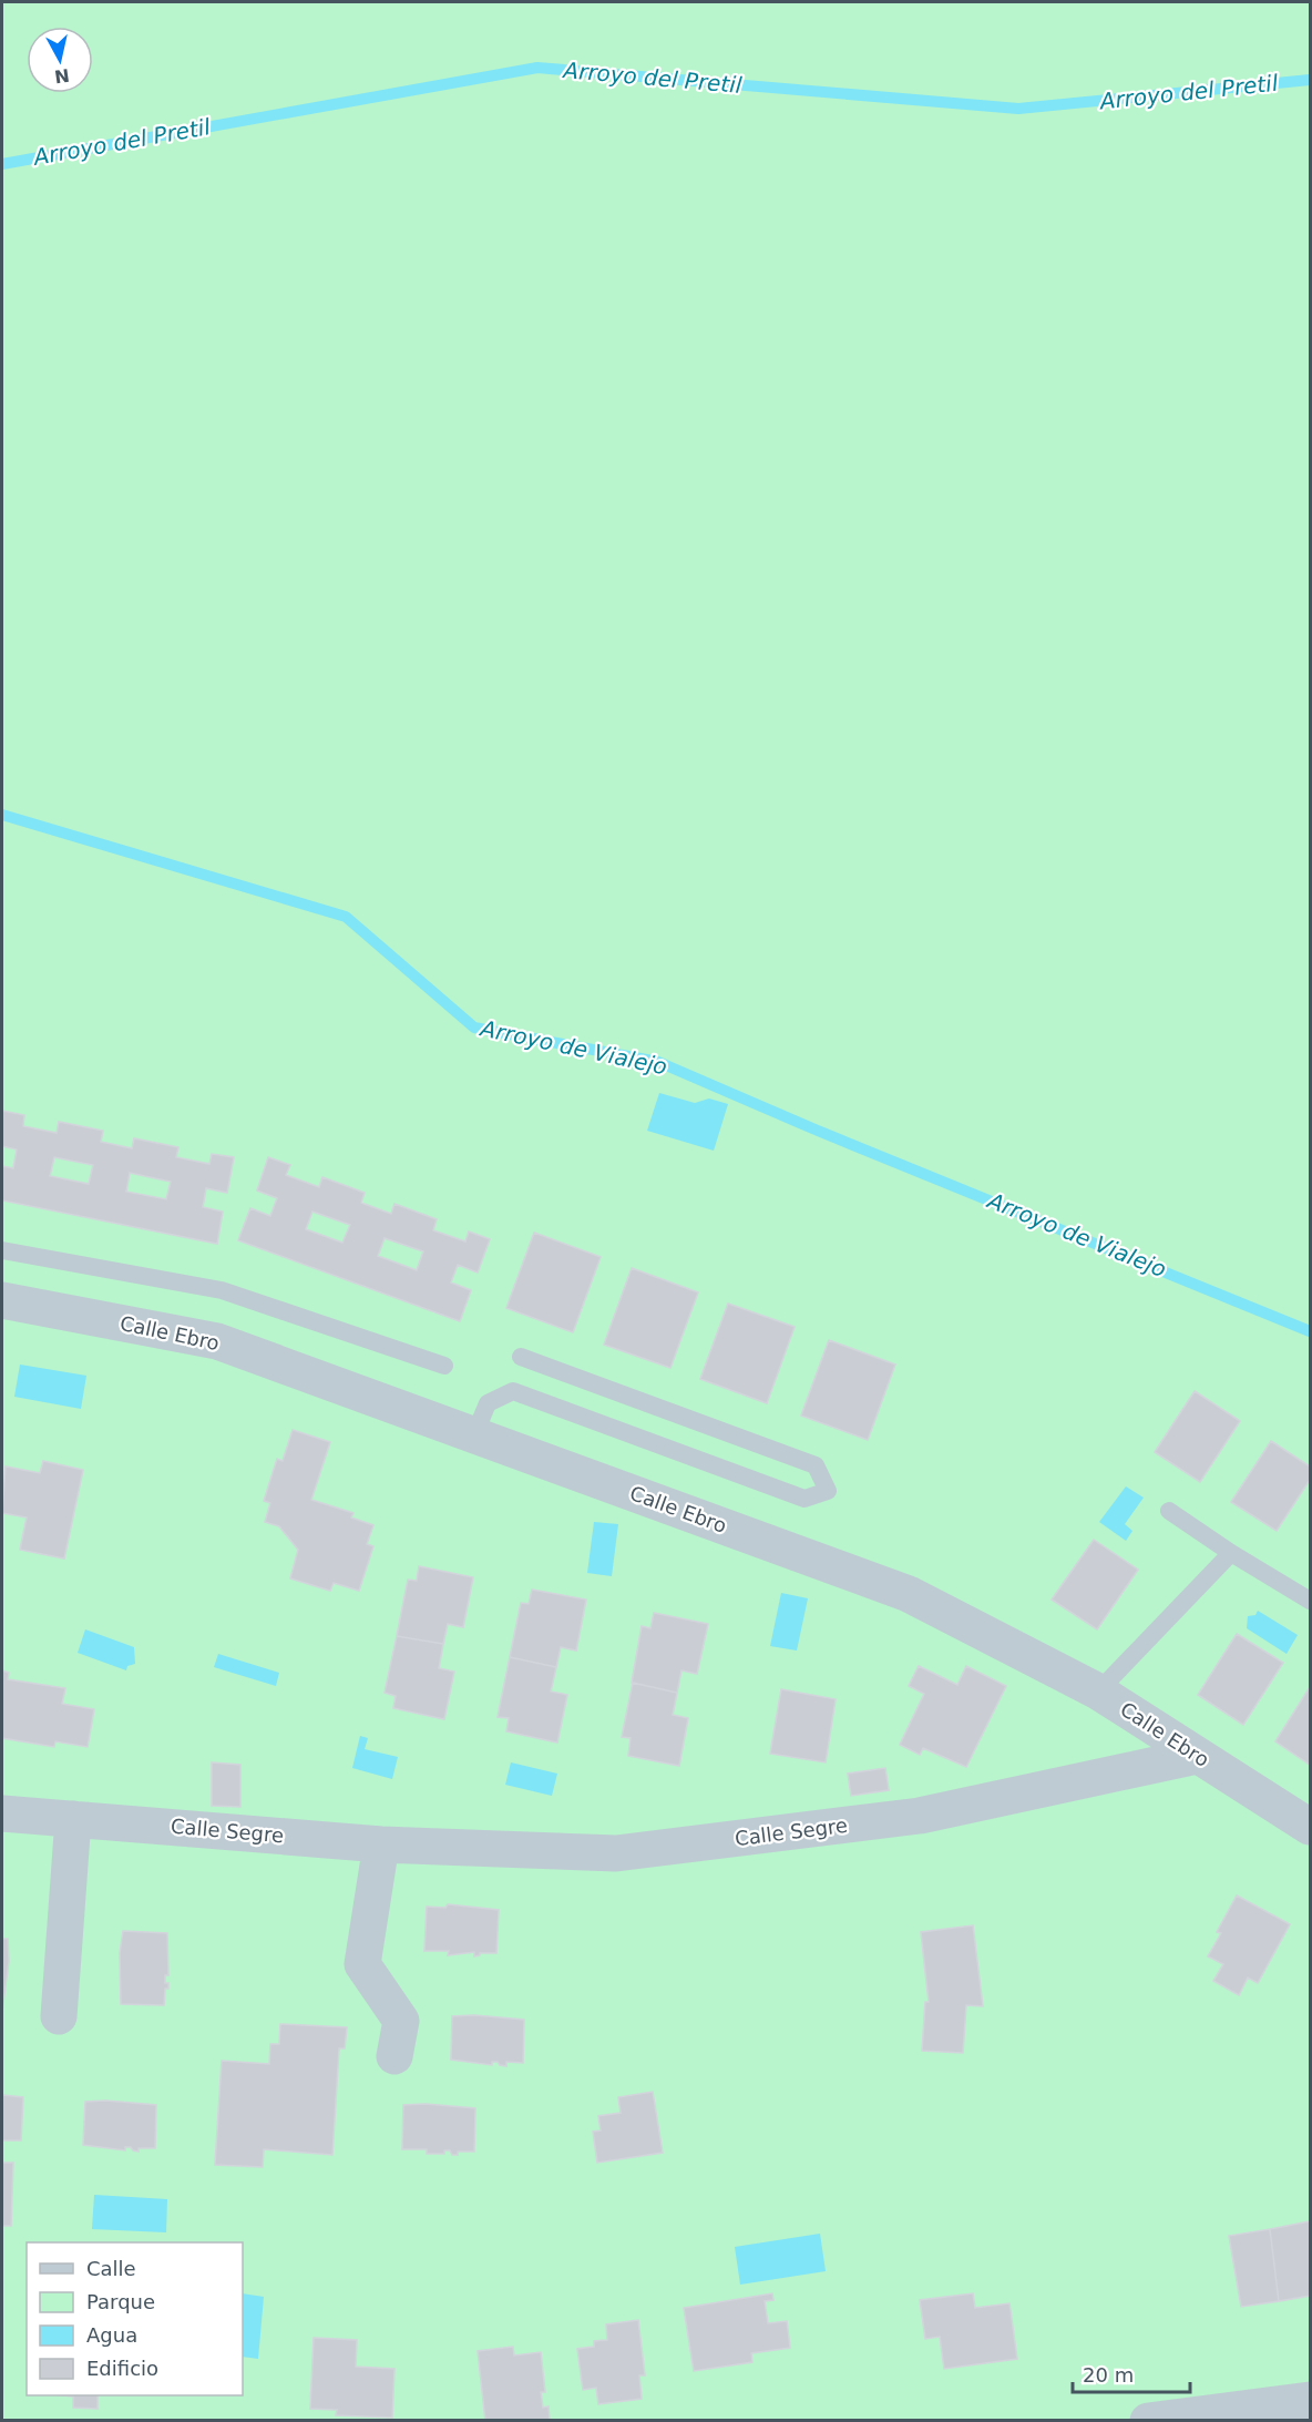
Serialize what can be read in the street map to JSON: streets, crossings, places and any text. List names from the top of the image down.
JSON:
{
  "streets": {
    "street": ["Calle Ebro", "Calle Segre"]
  },
  "crossings": [
    ["Calle Ebro", "Calle Segre"]
  ],
  "water": ["Arroyo del Pretil", "Arroyo de Vialejo"],
  "legend": [
    "Calle",
    "Parque",
    "Agua",
    "Edificio"
  ],
  "scale_bar": "20 m",
  "north": "bottom"
}
